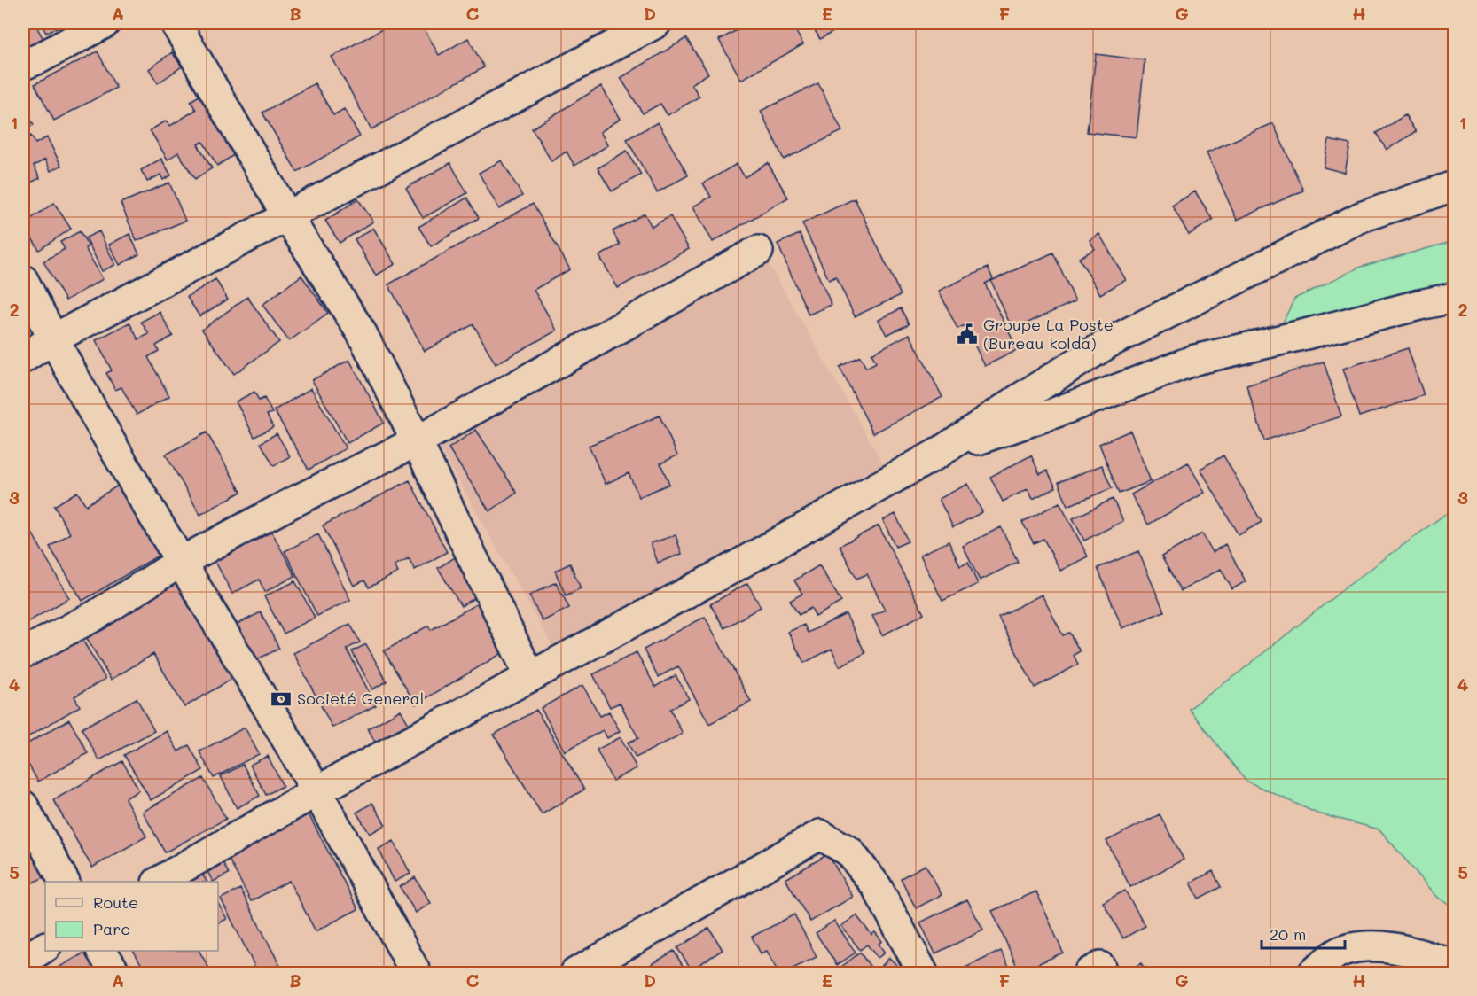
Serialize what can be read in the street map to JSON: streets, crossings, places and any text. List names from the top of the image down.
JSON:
{
  "places": {
    "public building": ["Groupe La Poste (Bureau kolda)"],
    "bank": ["Societé General"]
  },
  "legend": ["Route", "Parc"],
  "scale_bar": "20 m",
  "grid": {
    "columns": [
      "A",
      "B",
      "C",
      "D",
      "E",
      "F",
      "G",
      "H"
    ],
    "rows": [
      "1",
      "2",
      "3",
      "4",
      "5"
    ]
  }
}
